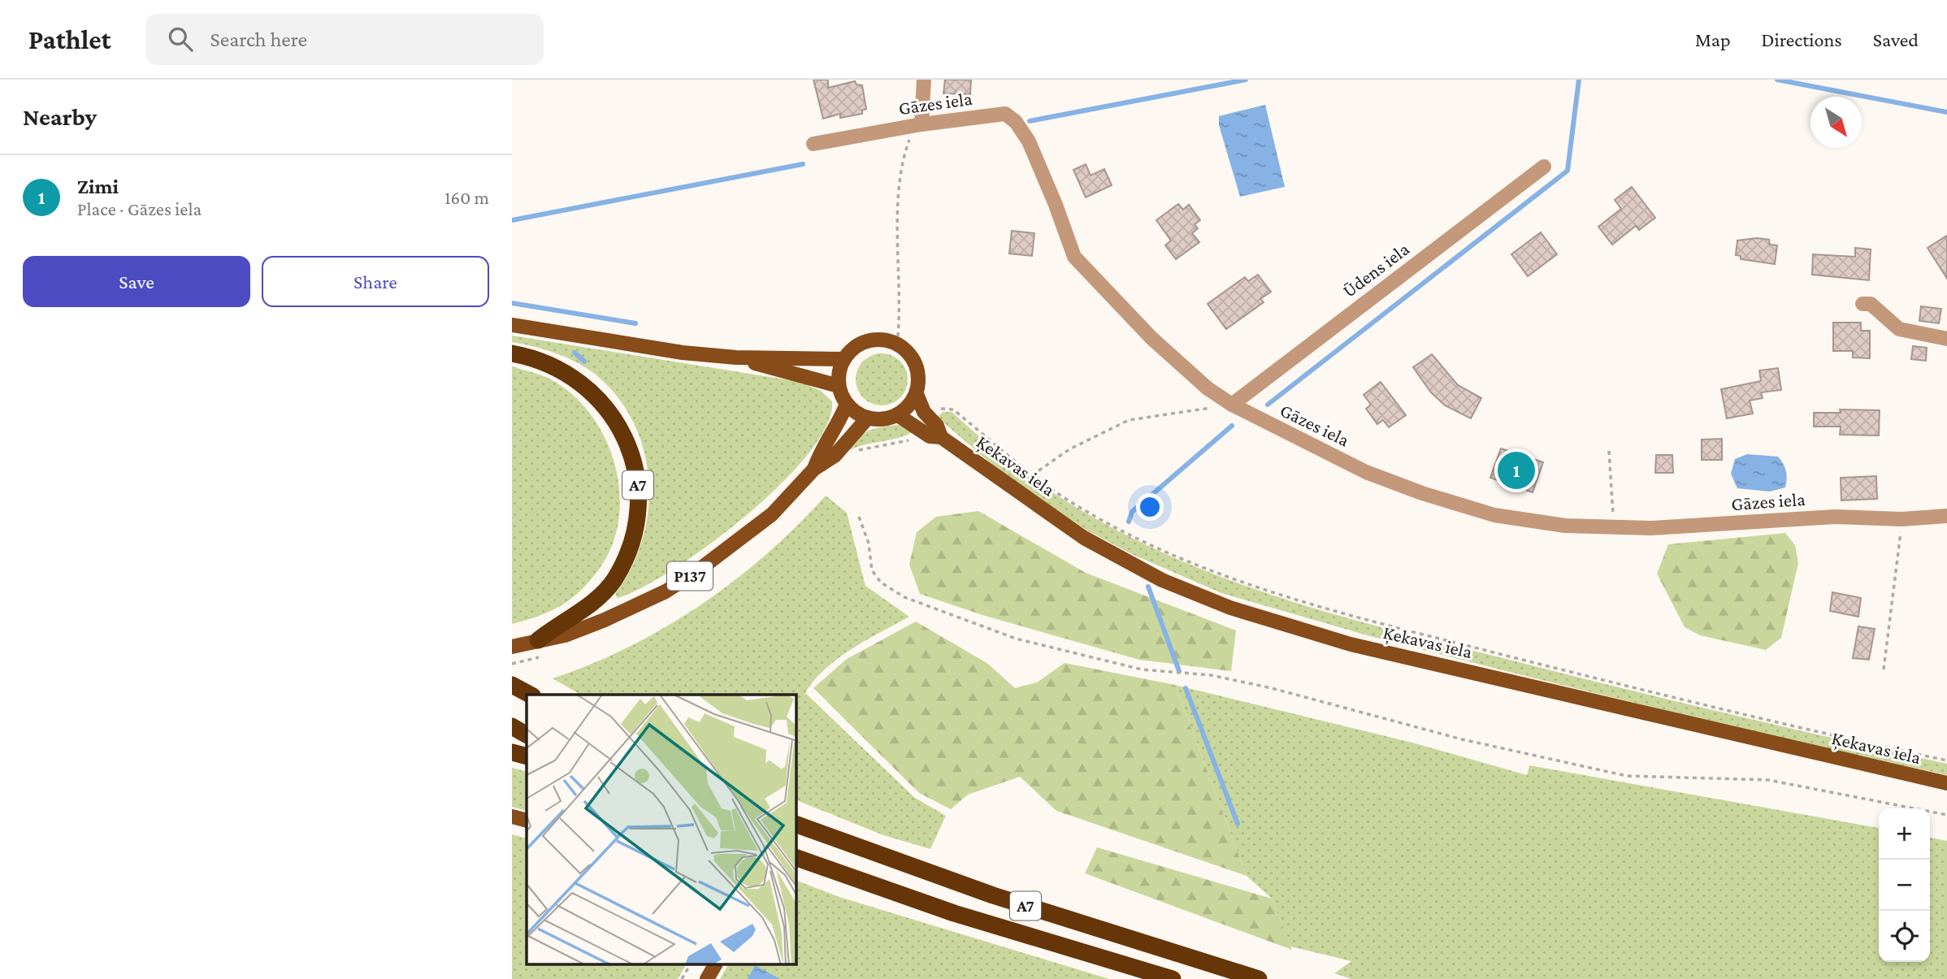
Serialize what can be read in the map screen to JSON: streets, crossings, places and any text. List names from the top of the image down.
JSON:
{
  "streets": {
    "highway": ["A7"],
    "main road": ["Ķekavas iela", "P137"],
    "street": ["Gāzes iela", "Ūdens iela"]
  },
  "crossings": [
    ["Gāzes iela", "Ūdens iela"],
    ["Ķekavas iela", "P137"],
    ["A7", "P137"]
  ],
  "north": "bottom right",
  "page": {
    "header": "Pathlet",
    "search": "Search here",
    "nav": ["Map", "Directions", "Saved"],
    "heading": "Nearby",
    "list": [
      {
        "mark": "1",
        "name": "Zimi",
        "note": "Place · Gāzes iela",
        "value": "160 m"
      }
    ],
    "buttons": ["Save", "Share"],
    "pins": "1",
    "map_buttons": ["+", "−"]
  }
}
